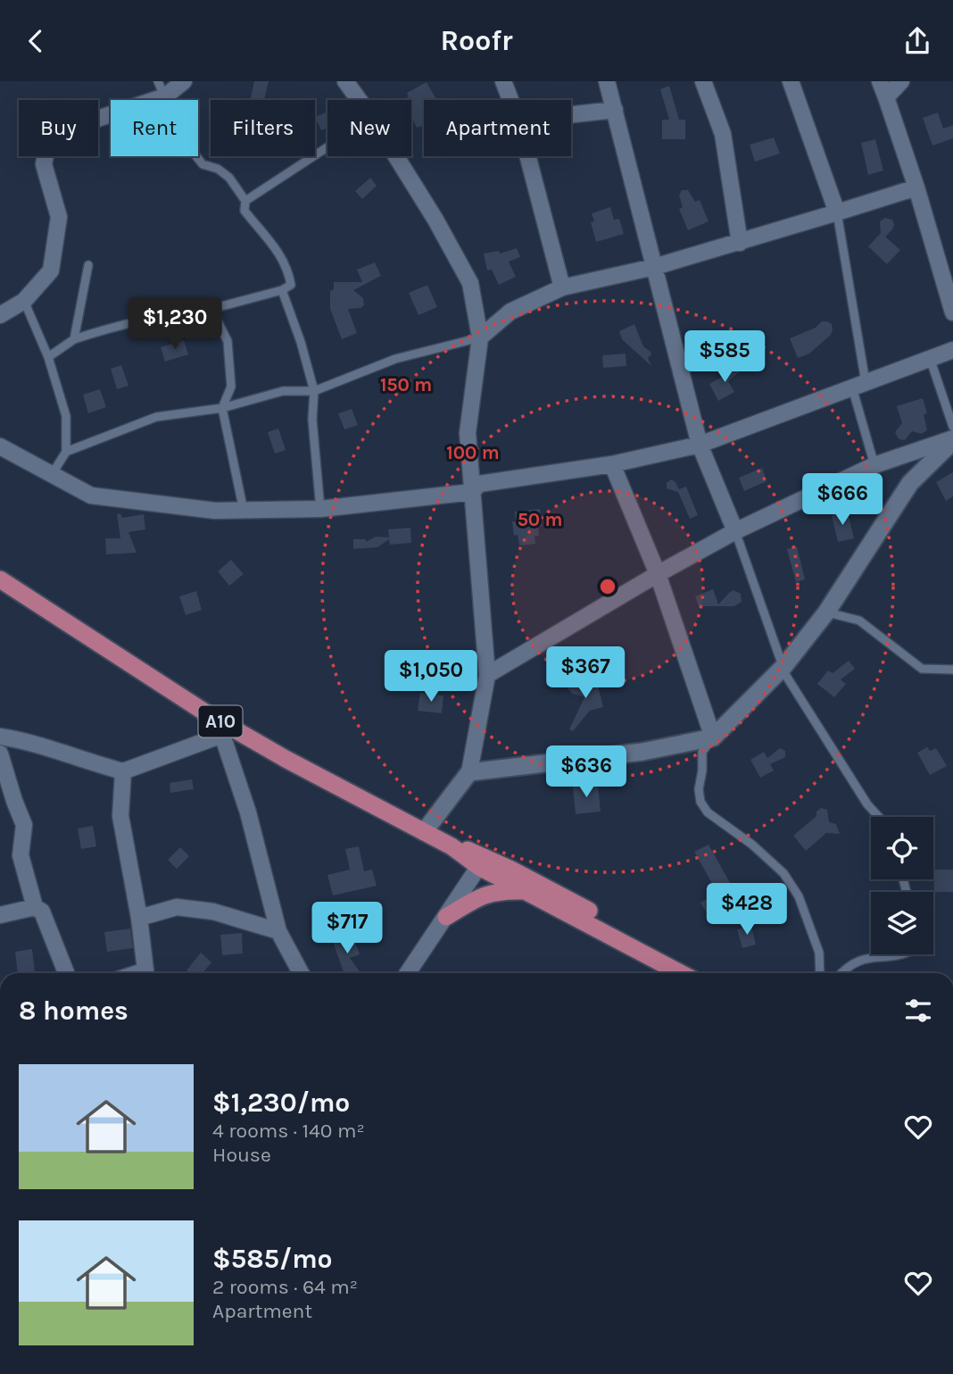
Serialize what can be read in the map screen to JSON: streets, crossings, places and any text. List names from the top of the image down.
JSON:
{
  "streets": {
    "main road": ["A10"]
  },
  "page": {
    "header": "Roofr",
    "chip": [
      "Buy",
      "Rent",
      "Filters",
      "New",
      "Apartment"
    ],
    "price": [
      "$1,230",
      "$585",
      "$666",
      "$367",
      "$1,050",
      "$636",
      "$428",
      "$717"
    ],
    "heading": "8 homes",
    "list": [
      {
        "name": "$1,230/mo",
        "note": "4 rooms · 140 m² · House"
      },
      {
        "name": "$585/mo",
        "note": "2 rooms · 64 m² · Apartment"
      }
    ]
  },
  "rings": ["150 m", "100 m", "50 m"]
}
